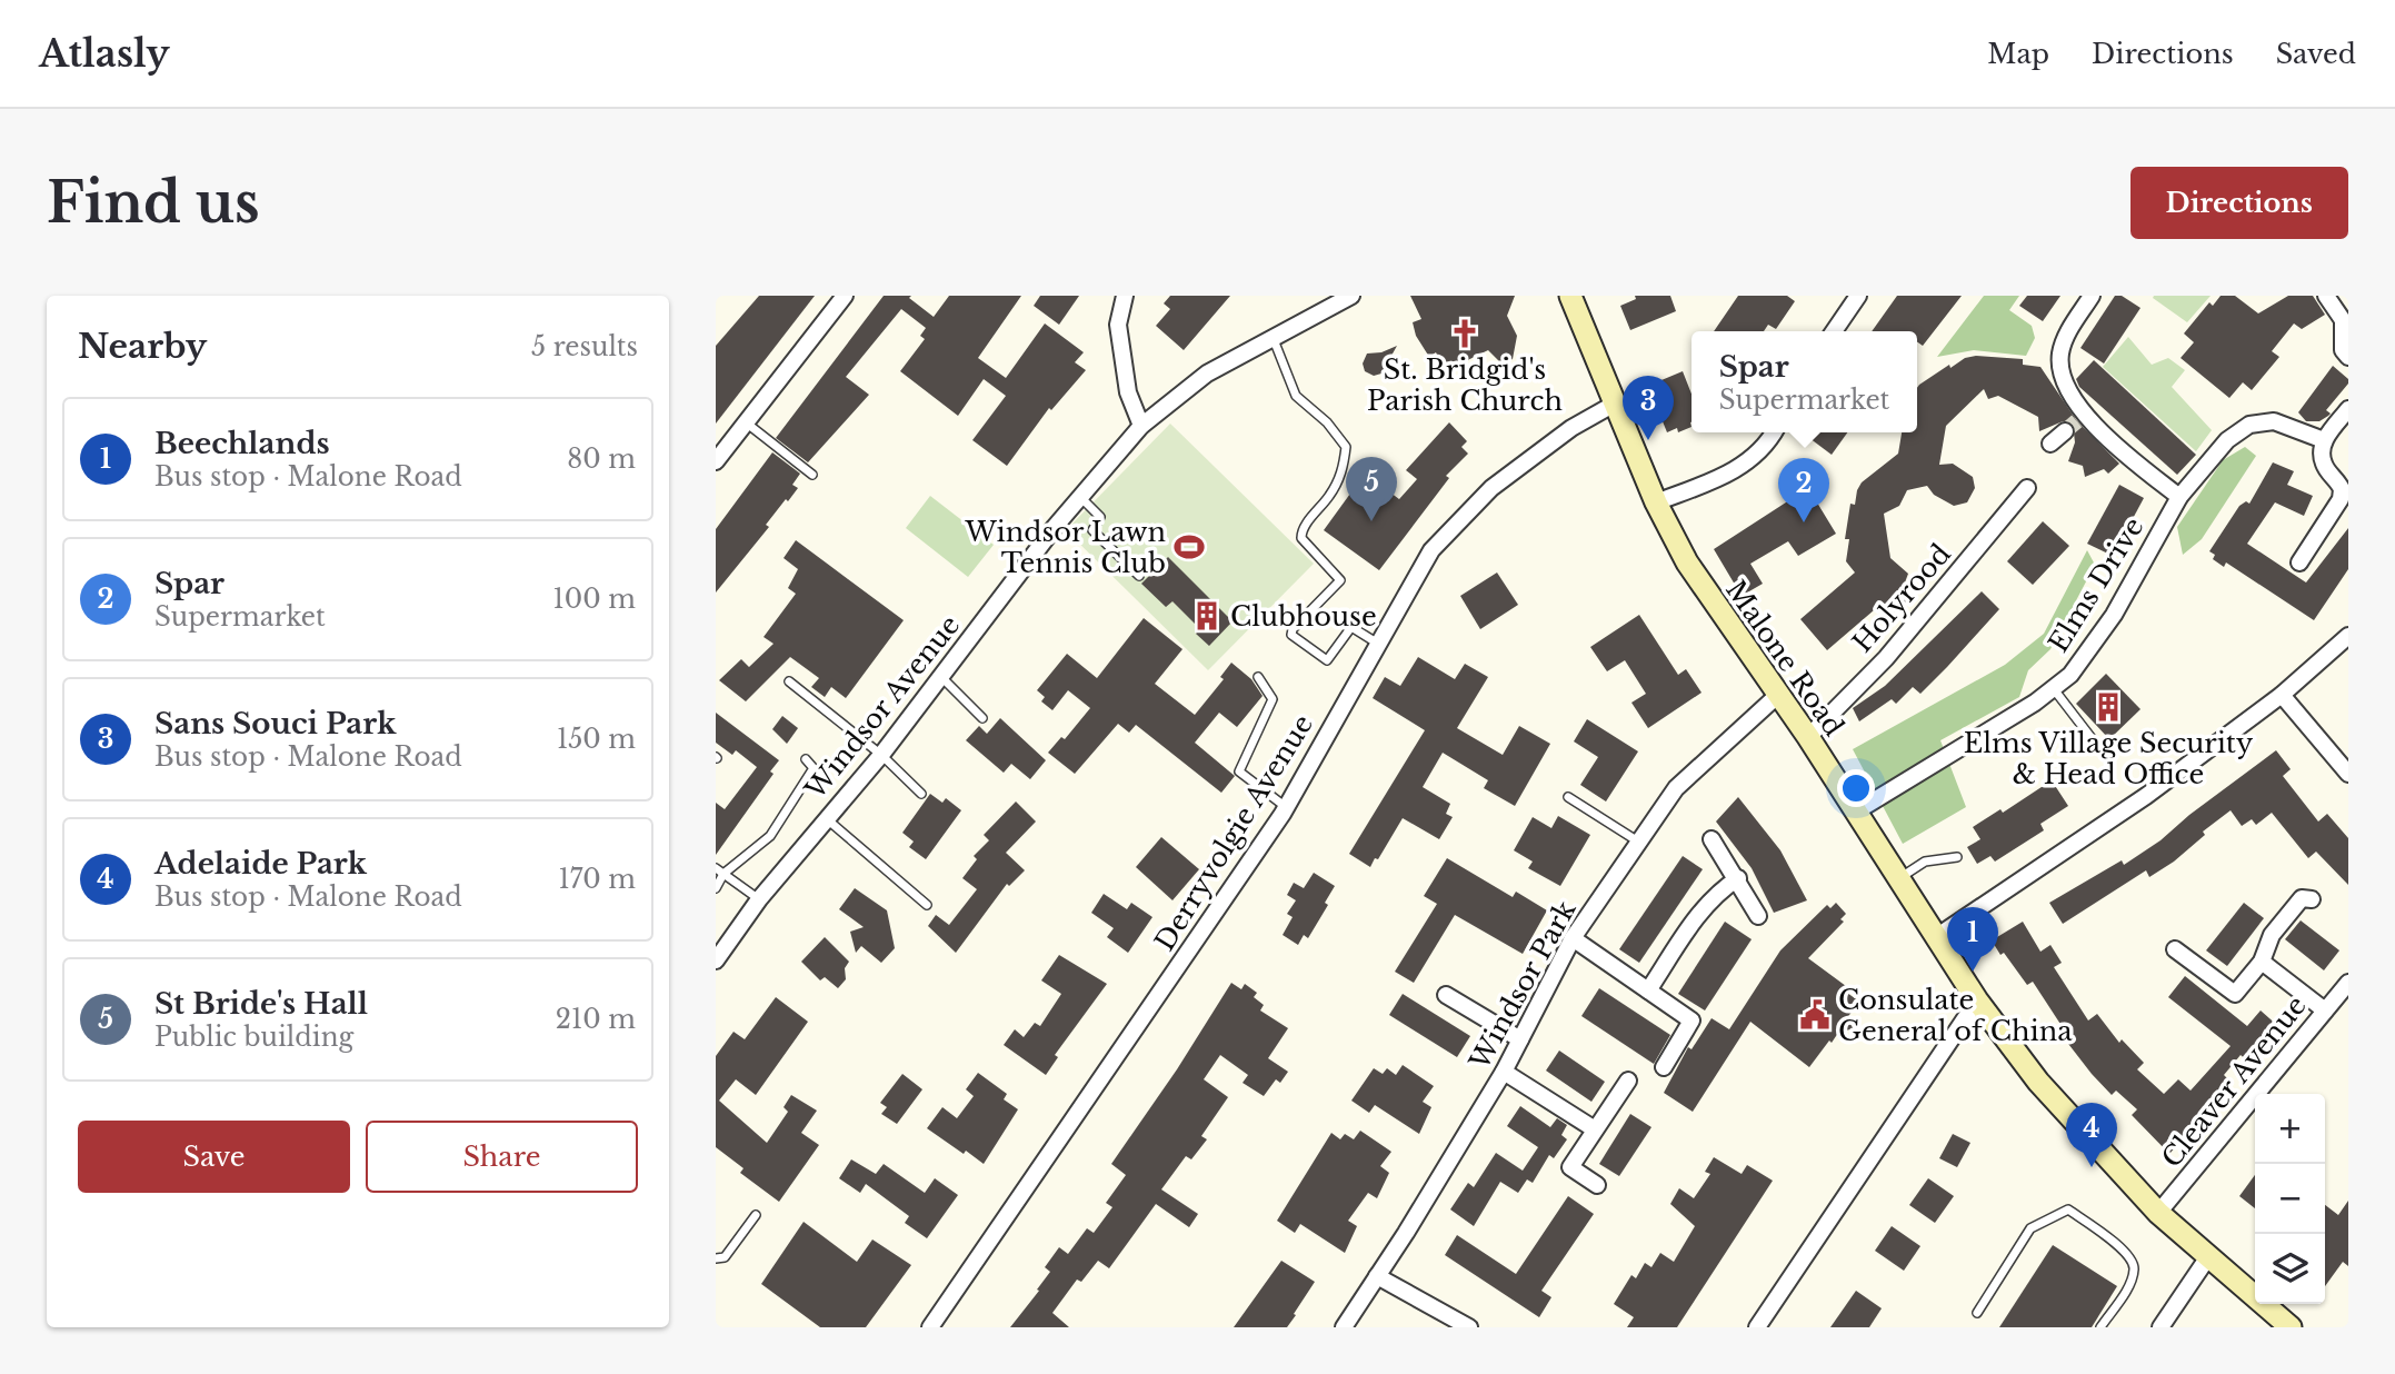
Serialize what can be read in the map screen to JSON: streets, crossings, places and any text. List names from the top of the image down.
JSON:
{
  "streets": {
    "main road": ["Malone Road"],
    "street": [
      "Elms Drive",
      "Holyrood",
      "Windsor Avenue",
      "Derryvolgie Avenue",
      "Windsor Park",
      "Cleaver Avenue"
    ]
  },
  "crossings": [
    ["Elms Drive", "Malone Road"],
    ["Holyrood", "Malone Road"],
    ["Malone Road", "Derryvolgie Avenue"],
    ["Malone Road", "Windsor Park"],
    ["Malone Road", "Cleaver Avenue"]
  ],
  "places": {
    "church": ["St. Bridgid's Parish Church"],
    "sports": ["Windsor Lawn Tennis Club"],
    "building": ["Clubhouse", "Elms Village Security & Head Office"],
    "public building": ["Consulate General of China"]
  },
  "page": {
    "header": "Atlasly",
    "nav": ["Map", "Directions", "Saved"],
    "buttons": [
      "Directions",
      ["Save", "Share"]
    ],
    "title": "Find us",
    "heading": ["Nearby", "5 results"],
    "popup": ["Spar", "Supermarket"],
    "pins": [
      "3",
      "5",
      "2",
      "1",
      "4"
    ],
    "list": [
      {
        "mark": "1",
        "name": "Beechlands",
        "note": "Bus stop · Malone Road",
        "value": "80 m"
      },
      {
        "mark": "2",
        "name": "Spar",
        "note": "Supermarket",
        "value": "100 m"
      },
      {
        "mark": "3",
        "name": "Sans Souci Park",
        "note": "Bus stop · Malone Road",
        "value": "150 m"
      },
      {
        "mark": "4",
        "name": "Adelaide Park",
        "note": "Bus stop · Malone Road",
        "value": "170 m"
      },
      {
        "mark": "5",
        "name": "St Bride's Hall",
        "note": "Public building",
        "value": "210 m"
      }
    ],
    "map_buttons": ["+", "−"]
  }
}
